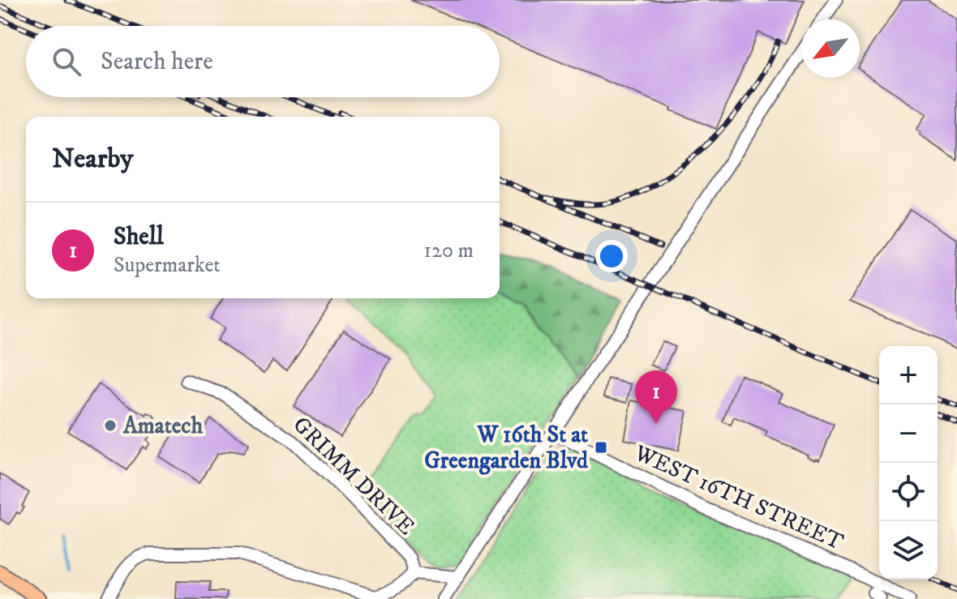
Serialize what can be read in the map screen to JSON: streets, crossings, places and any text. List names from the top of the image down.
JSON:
{
  "streets": {
    "street": ["GRIMM DRIVE", "WEST 16TH STREET"]
  },
  "places": {
    "other": ["Amatech"],
    "transit": ["W 16th St at Greengarden Blvd"]
  },
  "north": "bottom left",
  "page": {
    "search": "Search here",
    "heading": "Nearby",
    "list": [
      {
        "mark": "1",
        "name": "Shell",
        "note": "Supermarket",
        "value": "120 m"
      }
    ],
    "map_buttons": ["+", "−"],
    "pins": "1"
  }
}
